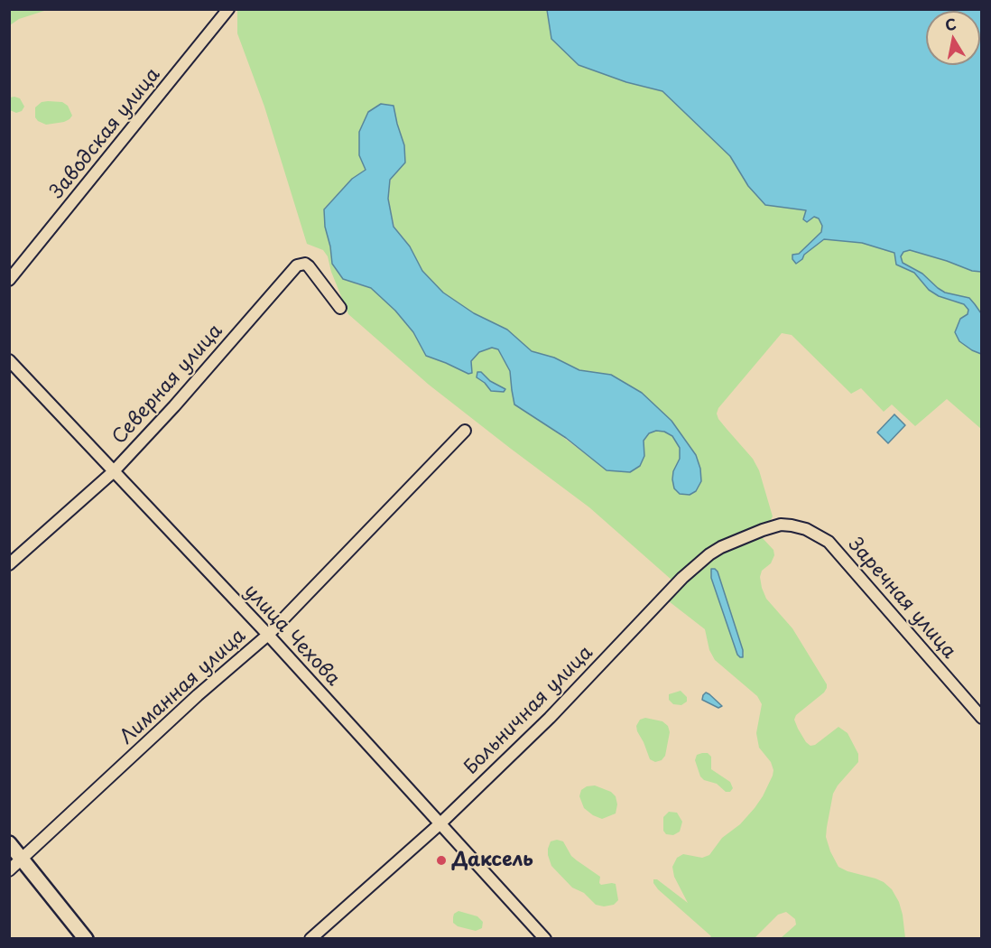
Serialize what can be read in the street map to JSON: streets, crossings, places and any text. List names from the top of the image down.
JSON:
{
  "streets": {
    "street": [
      "Заводская улица",
      "Северная улица",
      "Заречная улица",
      "улица Чехова",
      "Лиманная улица",
      "Больничная улица"
    ]
  },
  "crossings": [
    ["Северная улица", "улица Чехова"],
    ["Заречная улица", "Больничная улица"],
    ["улица Чехова", "Лиманная улица"],
    ["улица Чехова", "Больничная улица"]
  ],
  "places": ["Даксель"],
  "north": "top"
}
